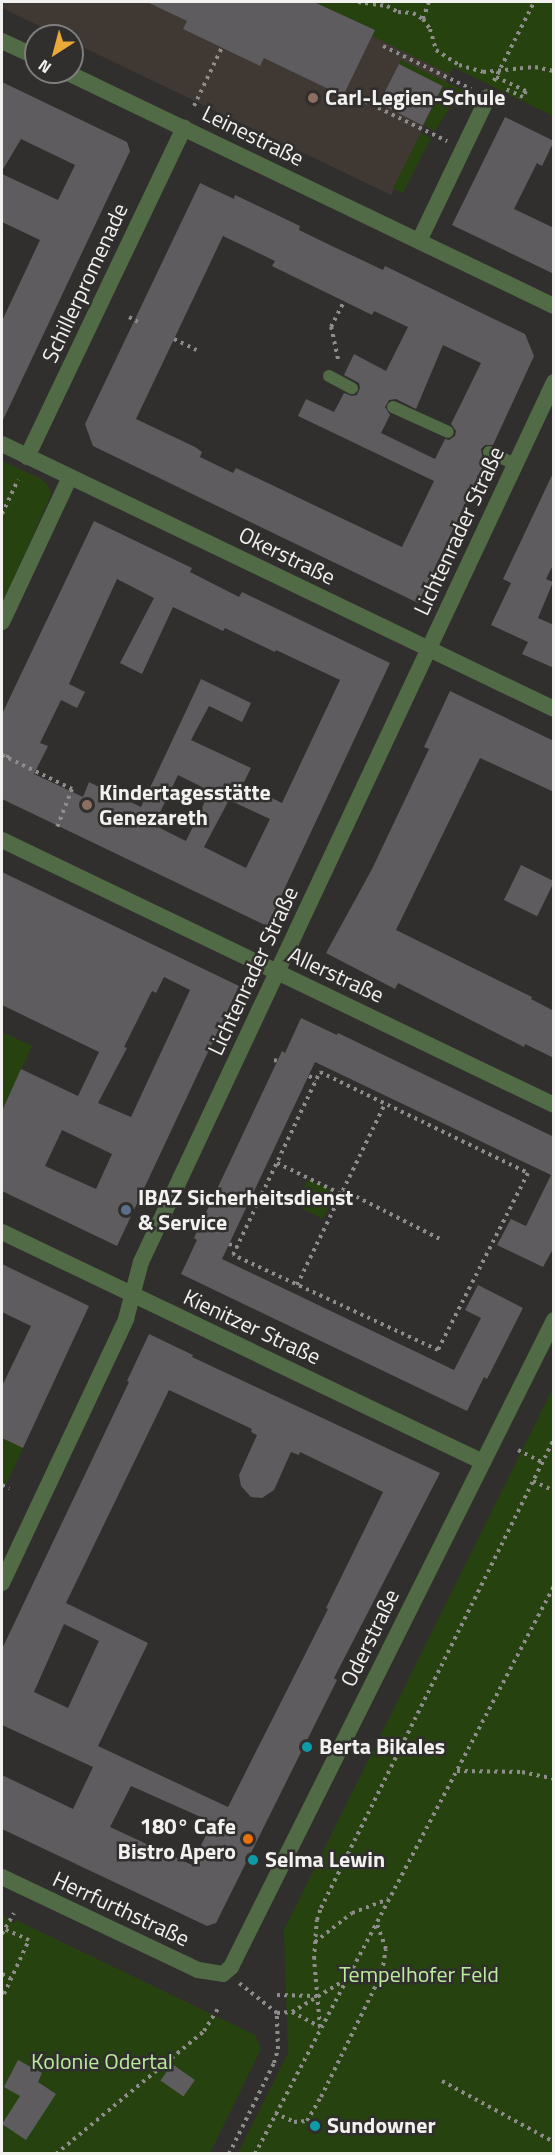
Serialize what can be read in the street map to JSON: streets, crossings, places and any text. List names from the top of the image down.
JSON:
{
  "streets": {
    "street": [
      "Leinestraße",
      "Schillerpromenade",
      "Lichtenrader Straße",
      "Okerstraße",
      "Allerstraße",
      "Kienitzer Straße",
      "Oderstraße",
      "Herrfurthstraße"
    ]
  },
  "crossings": [
    ["Leinestraße", "Schillerpromenade"],
    ["Schillerpromenade", "Okerstraße"],
    ["Lichtenrader Straße", "Okerstraße"],
    ["Lichtenrader Straße", "Allerstraße"],
    ["Lichtenrader Straße", "Kienitzer Straße"],
    ["Kienitzer Straße", "Oderstraße"],
    ["Oderstraße", "Herrfurthstraße"]
  ],
  "parks": ["Tempelhofer Feld", "Kolonie Odertal"],
  "places": [
    "Carl-Legien-Schule",
    "Kindertagesstätte Genezareth",
    "IBAZ Sicherheitsdienst & Service",
    "Berta Bikales",
    "180° Cafe Bistro Apero",
    "Selma Lewin",
    "Sundowner"
  ],
  "north": "bottom left"
}
